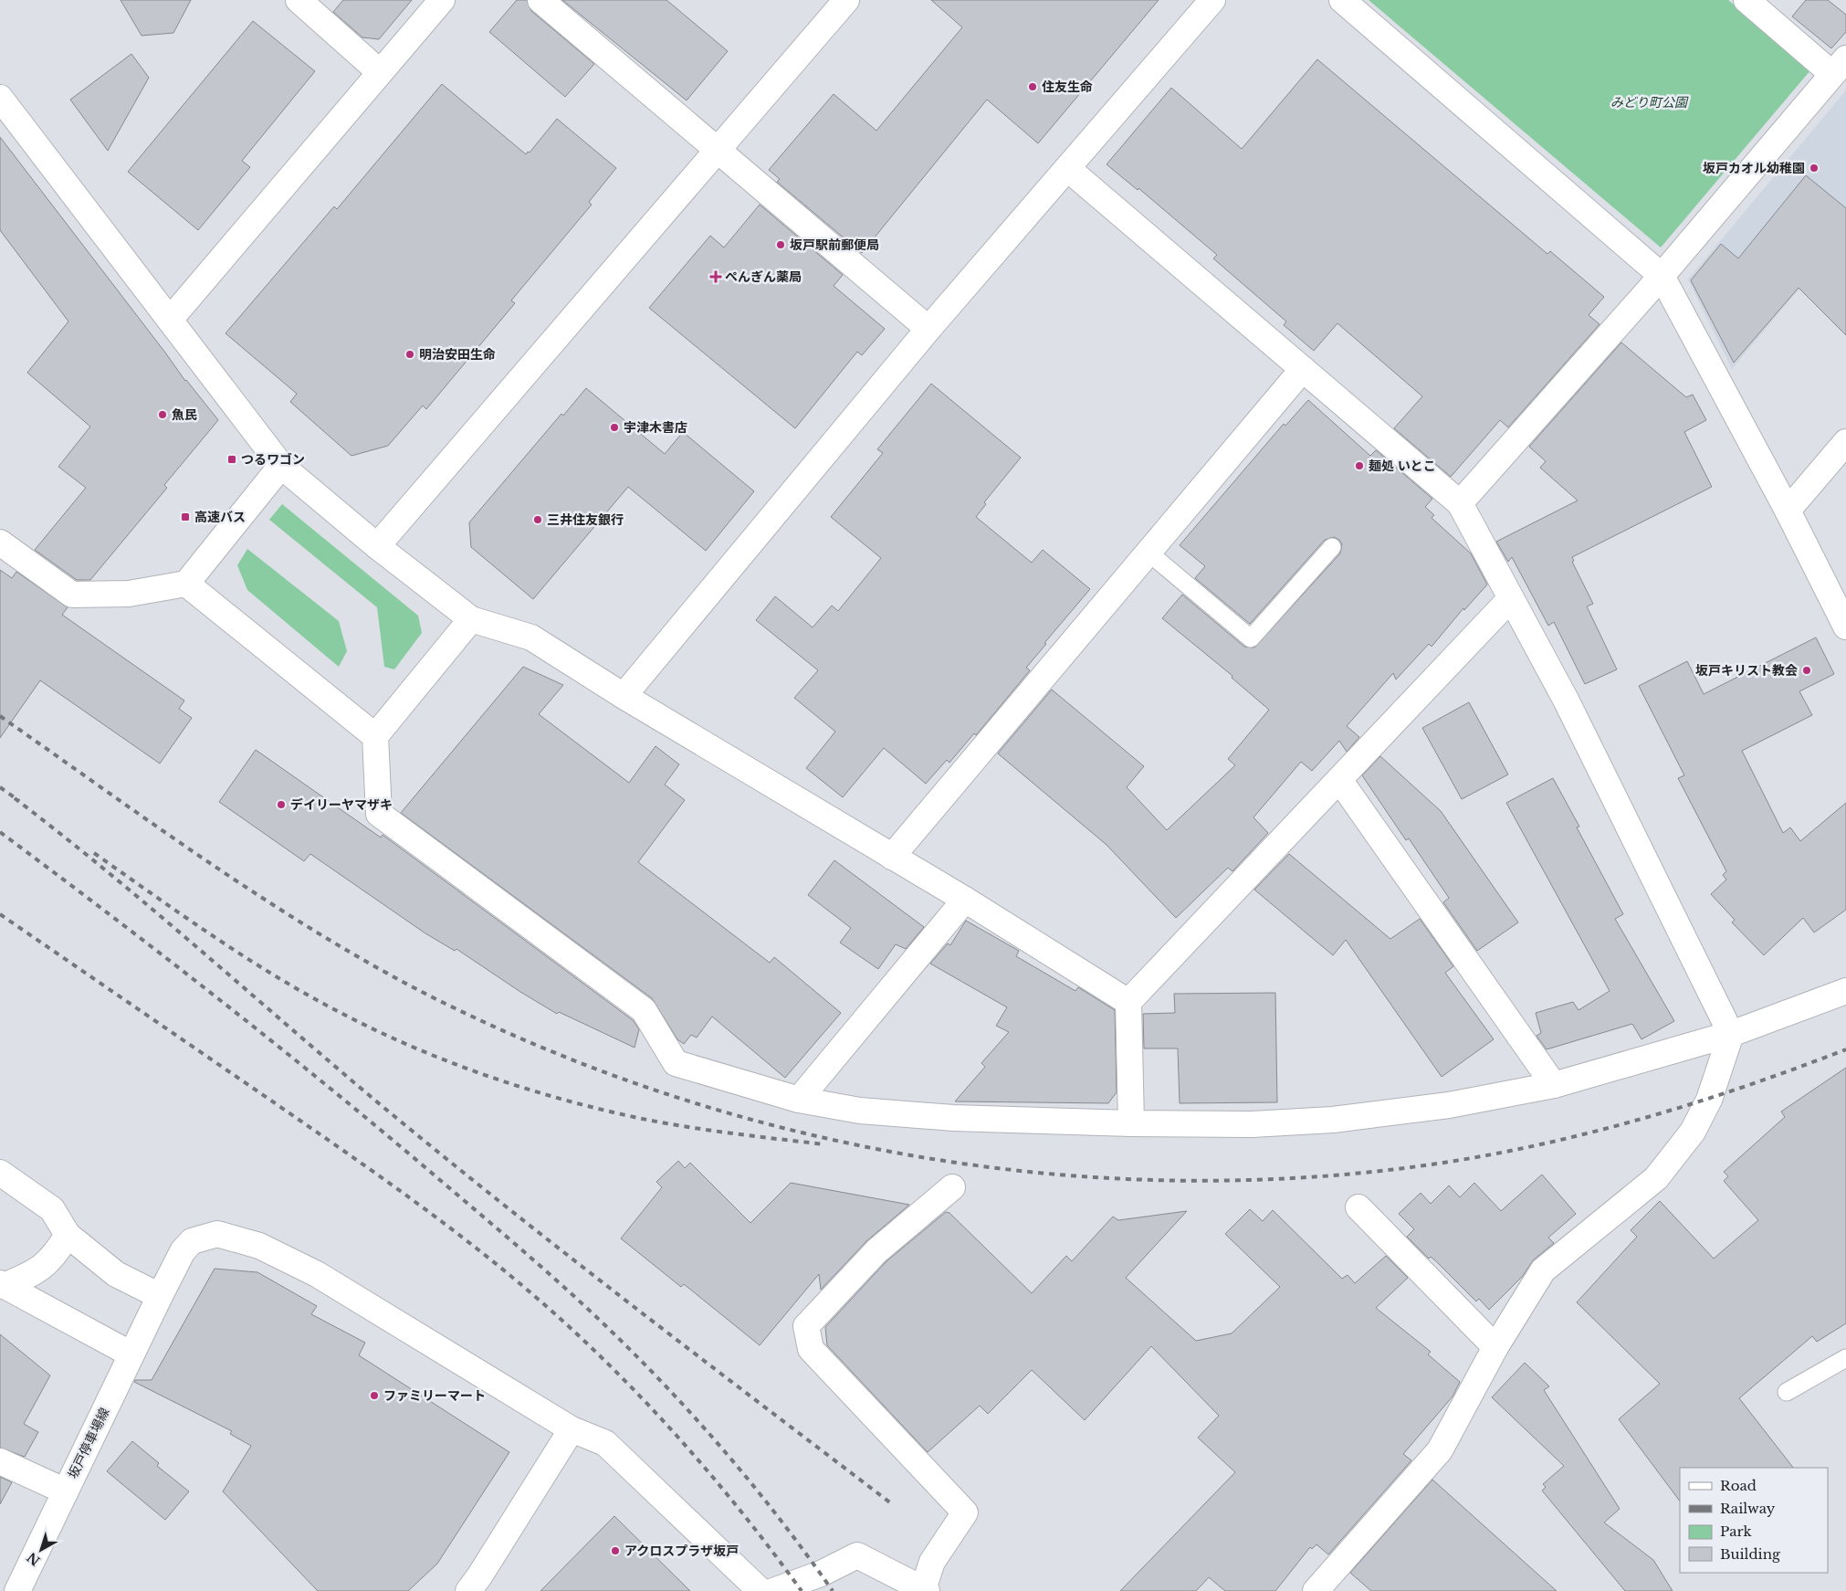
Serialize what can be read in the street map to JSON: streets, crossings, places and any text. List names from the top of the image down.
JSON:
{
  "streets": {
    "street": ["坂戸停車場線"]
  },
  "parks": ["みどり町公園"],
  "places": {
    "other": [
      "住友生命",
      "坂戸カオル幼稚園",
      "坂戸駅前郵便局",
      "明治安田生命",
      "魚民",
      "宇津木書店",
      "麺処 いとこ",
      "三井住友銀行",
      "坂戸キリスト教会",
      "デイリーヤマザキ",
      "ファミリーマート",
      "アクロスプラザ坂戸"
    ],
    "health": ["ぺんぎん薬局"],
    "transit": ["つるワゴン", "高速バス"]
  },
  "legend": [
    "Road",
    "Railway",
    "Park",
    "Building"
  ],
  "north": "bottom left"
}
